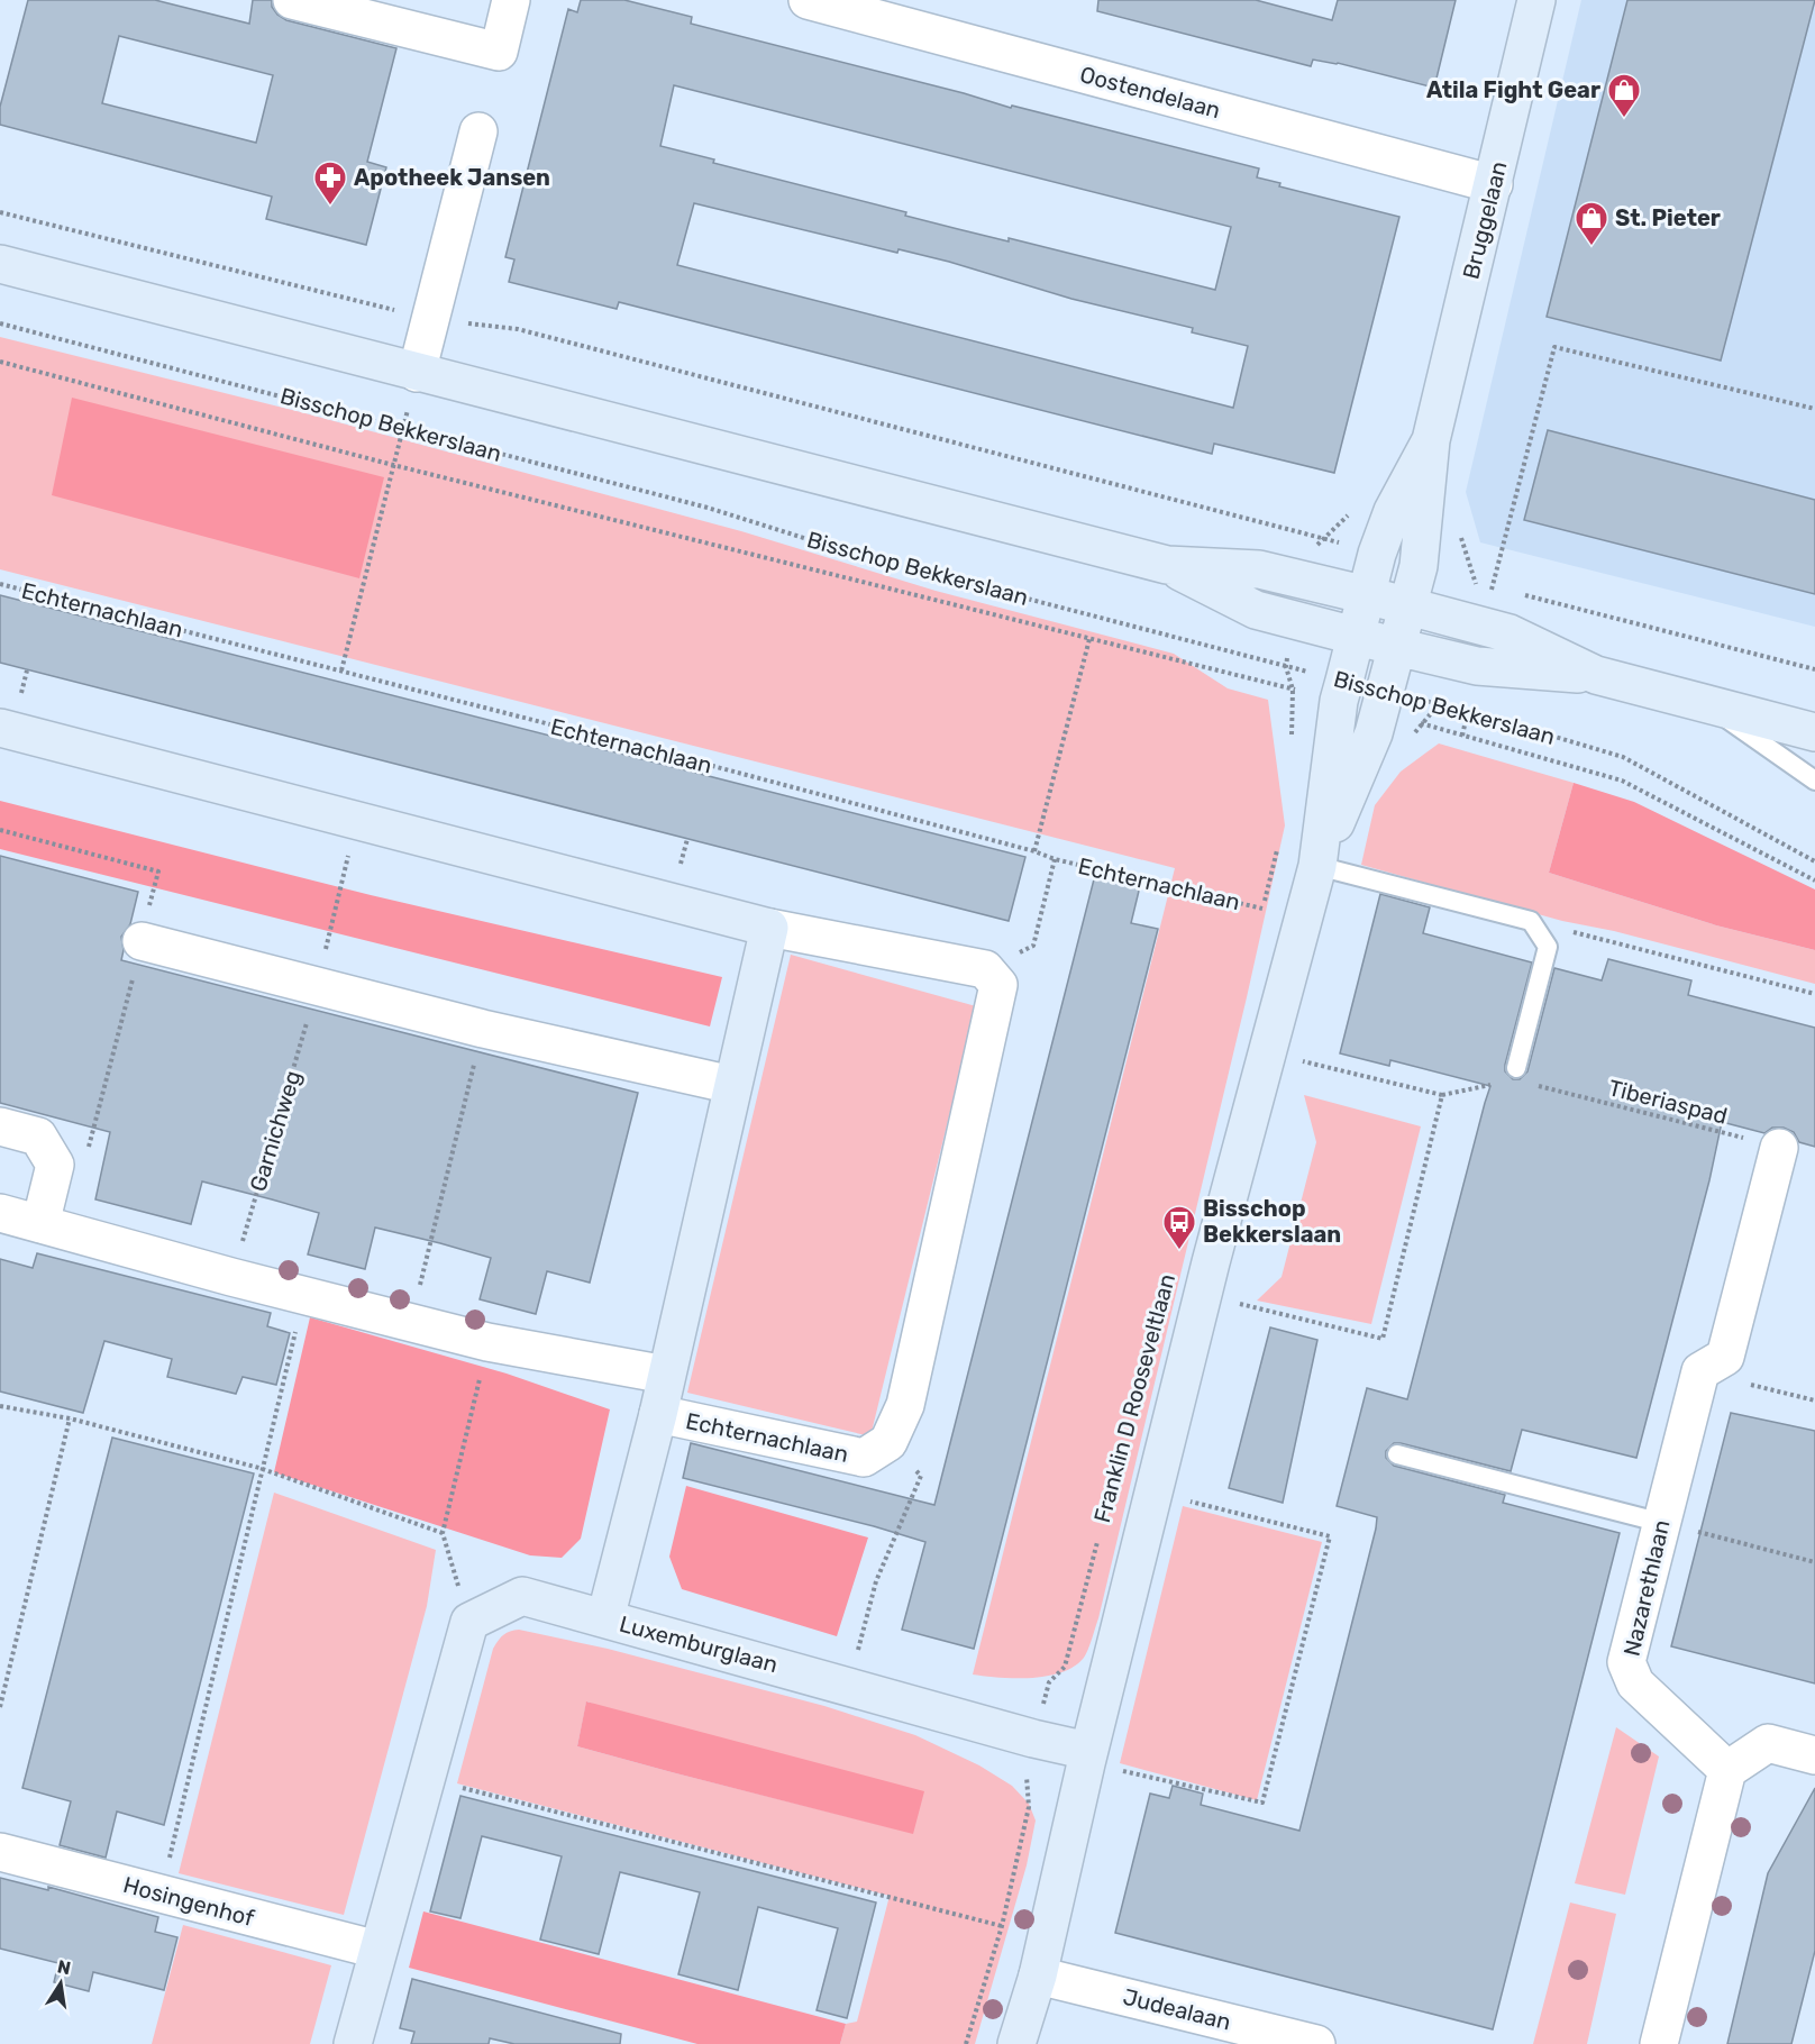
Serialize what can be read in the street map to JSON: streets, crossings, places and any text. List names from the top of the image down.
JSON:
{
  "streets": {
    "main road": [
      "Bruggelaan",
      "Bisschop Bekkerslaan",
      "Echternachlaan",
      "Franklin D Rooseveltlaan",
      "Luxemburglaan"
    ],
    "street": [
      "Oostendelaan",
      "Nazarethlaan",
      "Hosingenhof",
      "Judealaan"
    ],
    "path": ["Tiberiaspad", "Garnichweg"]
  },
  "crossings": [
    ["Oostendelaan", "Bruggelaan"],
    ["Bruggelaan", "Bisschop Bekkerslaan"],
    ["Bruggelaan", "Franklin D Rooseveltlaan"],
    ["Bisschop Bekkerslaan", "Franklin D Rooseveltlaan"],
    ["Echternachlaan", "Luxemburglaan"],
    ["Franklin D Rooseveltlaan", "Luxemburglaan"],
    ["Franklin D Rooseveltlaan", "Judealaan"]
  ],
  "places": {
    "shop": ["Atila Fight Gear", "St. Pieter"],
    "pharmacy": ["Apotheek Jansen"],
    "bus stop": ["Bisschop Bekkerslaan"]
  },
  "north": "top"
}
